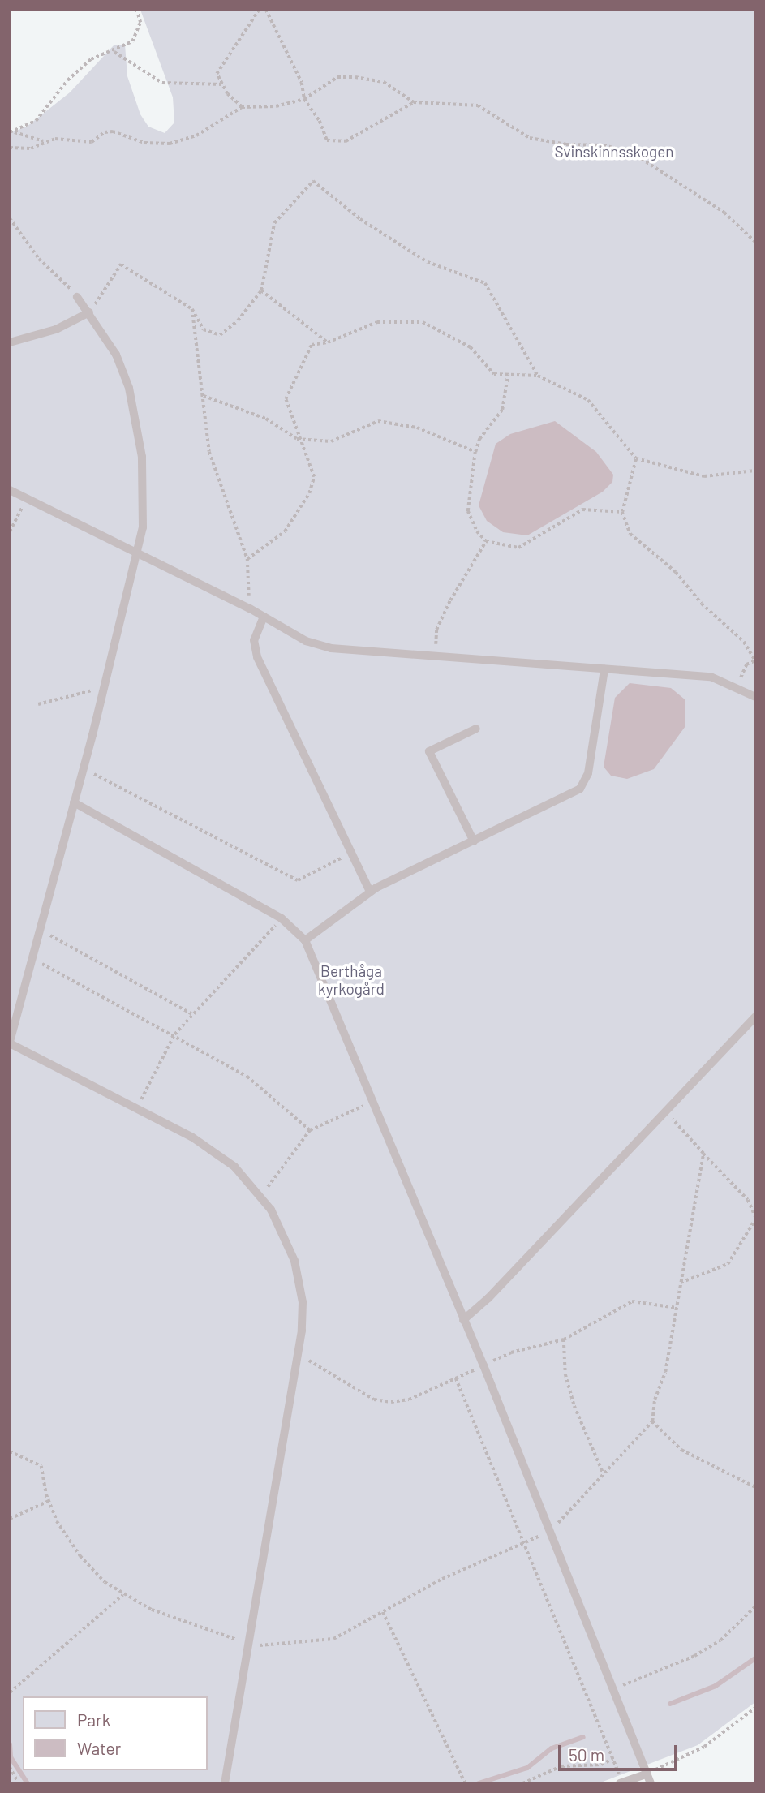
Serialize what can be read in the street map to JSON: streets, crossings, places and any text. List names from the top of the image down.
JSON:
{
  "parks": ["Svinskinnsskogen", "Berthåga kyrkogård"],
  "legend": ["Park", "Water"],
  "scale_bar": "50 m"
}
